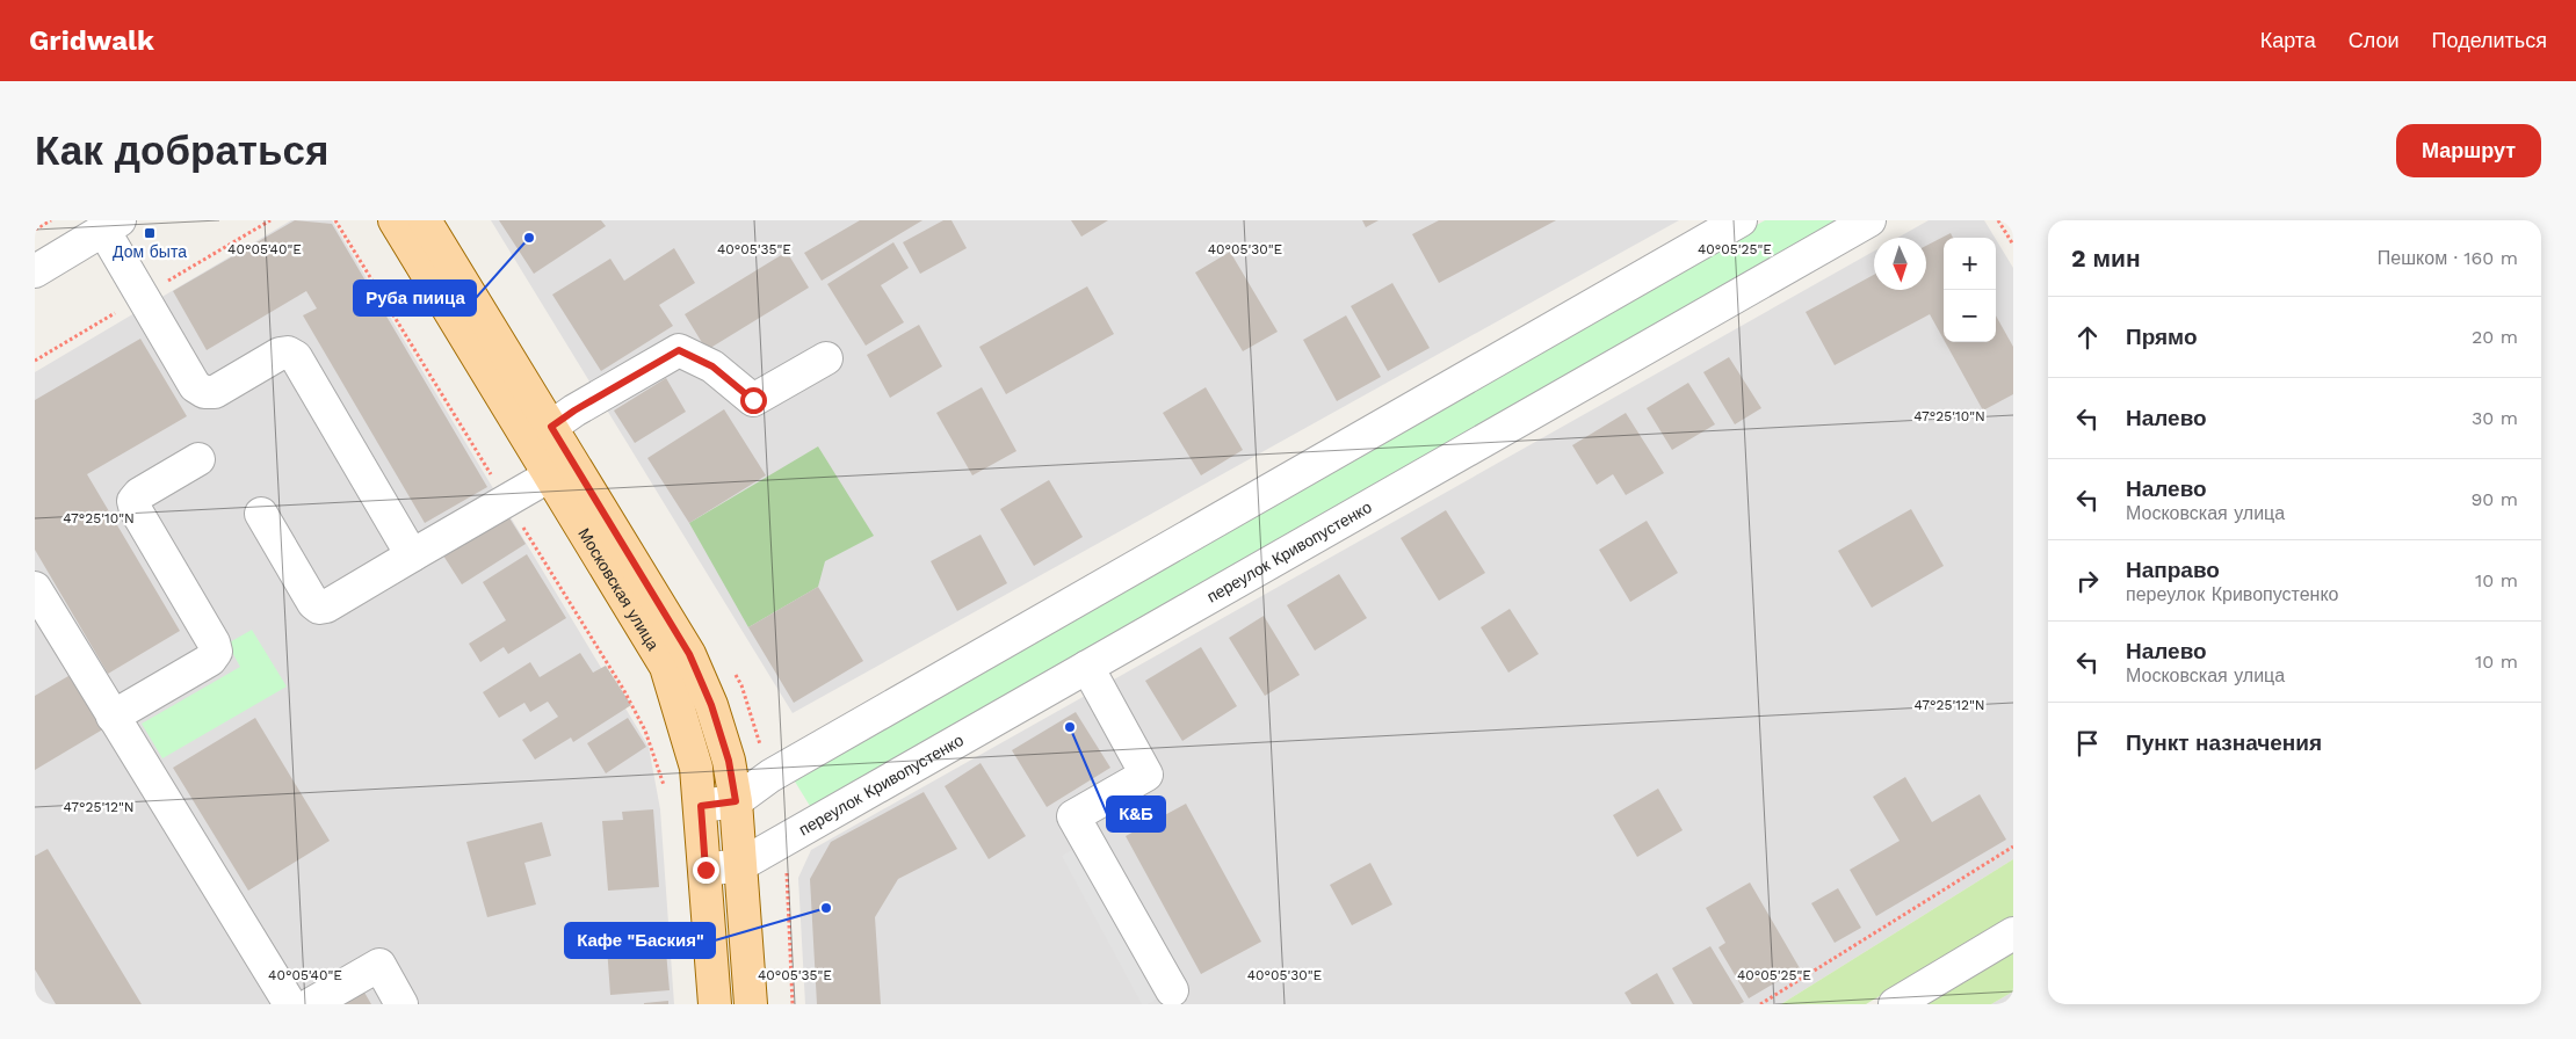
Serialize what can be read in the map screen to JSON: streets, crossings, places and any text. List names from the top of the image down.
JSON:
{
  "streets": {
    "main road": ["Московская улица"],
    "street": ["переулок Кривопустенко"]
  },
  "crossings": [
    ["переулок Кривопустенко", "Московская улица"]
  ],
  "places": {
    "transit": ["Дом быта"],
    "other": ["Руба пиица", "К&Б", "Кафе \"Баския\""]
  },
  "north": "bottom",
  "page": {
    "header": "Gridwalk",
    "nav": ["Карта", "Слои", "Поделиться"],
    "buttons": "Маршрут",
    "title": "Как добраться",
    "heading": ["2 мин", "Пешком · 160 m"],
    "map_buttons": ["+", "−"],
    "list": [
      ["Прямо", "20 m"],
      ["Налево", "30 m"],
      ["Налево", "Московская улица", "90 m"],
      ["Направо", "переулок Кривопустенко", "10 m"],
      ["Налево", "Московская улица", "10 m"],
      "Пункт назначения"
    ]
  },
  "coordinates": [
    "40°05'40\"E",
    "40°05'35\"E",
    "40°05'30\"E",
    "40°05'25\"E",
    "47°25'10\"N",
    "47°25'12\"N"
  ]
}
